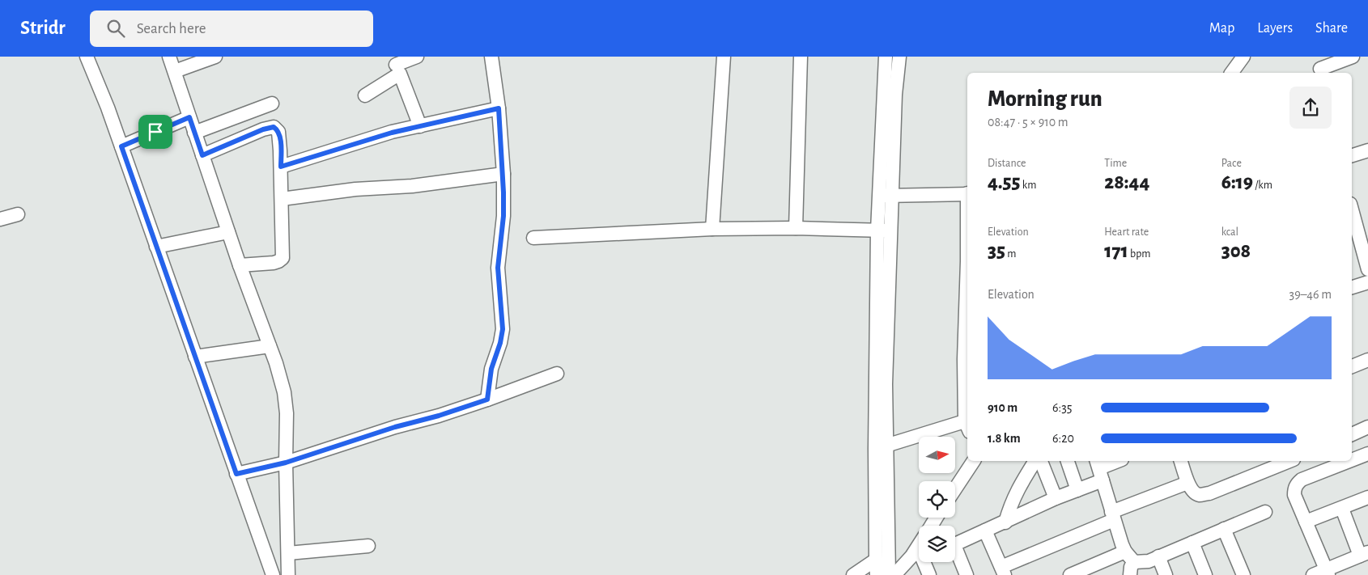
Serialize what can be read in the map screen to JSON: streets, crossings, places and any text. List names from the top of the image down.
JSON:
{
  "north": "right",
  "page": {
    "header": "Stridr",
    "search": "Search here",
    "nav": ["Map", "Layers", "Share"],
    "heading": ["Morning run", "08:47 · 5 × 910 m"],
    "stats": [
      ["Distance", "4.55 km"],
      ["Time", "28:44"],
      ["Pace", "6:19 /km"],
      ["Elevation", "35 m"],
      ["Heart rate", "171 bpm"],
      ["kcal", "308"]
    ],
    "chart": ["Elevation", "39–46 m"],
    "list": [
      {
        "name": "910 m",
        "note": "6:35"
      },
      {
        "name": "1.8 km",
        "note": "6:20"
      }
    ]
  }
}
